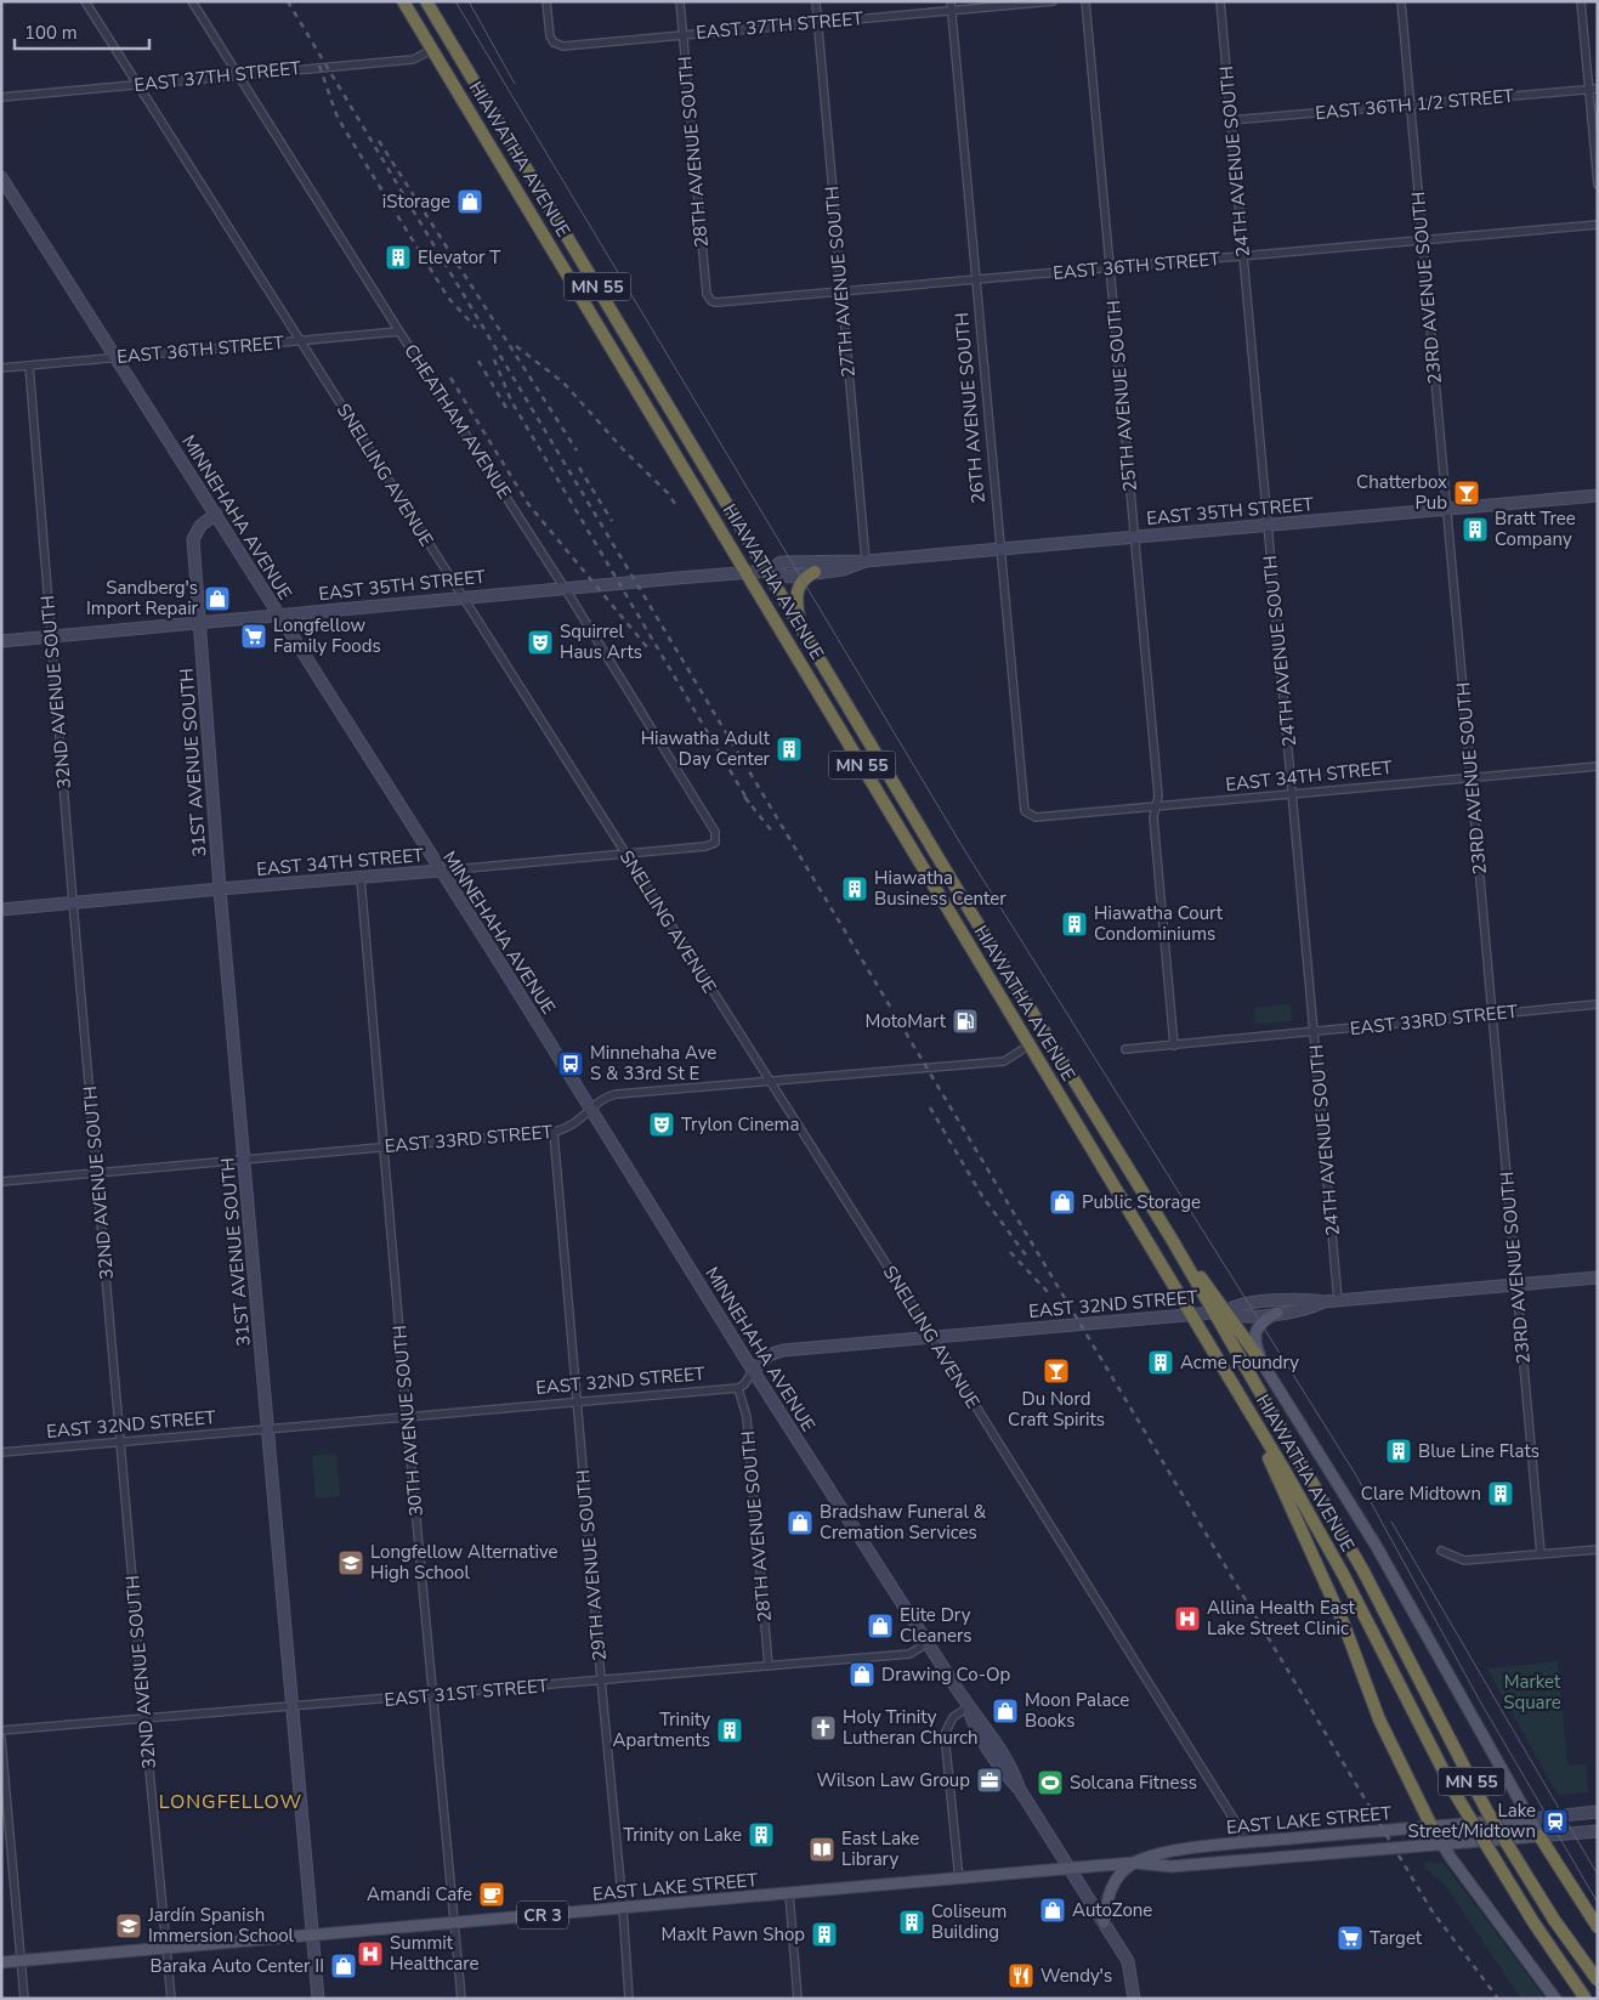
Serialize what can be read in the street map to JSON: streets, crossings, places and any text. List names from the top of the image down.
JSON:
{
  "streets": {
    "highway": ["HIAWATHA AVENUE", "MN 55"],
    "main road": ["EAST LAKE STREET", "CR 3"],
    "street": [
      "EAST 37TH STREET",
      "EAST 36TH 1/2 STREET",
      "28TH AVENUE SOUTH",
      "24TH AVENUE SOUTH",
      "EAST 36TH STREET",
      "27TH AVENUE SOUTH",
      "23RD AVENUE SOUTH",
      "25TH AVENUE SOUTH",
      "26TH AVENUE SOUTH",
      "CHEATHAM AVENUE",
      "SNELLING AVENUE",
      "EAST 35TH STREET",
      "MINNEHAHA AVENUE",
      "32ND AVENUE SOUTH",
      "31ST AVENUE SOUTH",
      "EAST 34TH STREET",
      "EAST 33RD STREET",
      "EAST 32ND STREET",
      "30TH AVENUE SOUTH",
      "29TH AVENUE SOUTH",
      "EAST 31ST STREET"
    ]
  },
  "crossings": [
    ["EAST 37TH STREET", "28TH AVENUE SOUTH"],
    ["EAST 37TH STREET", "HIAWATHA AVENUE"],
    ["EAST 37TH STREET", "27TH AVENUE SOUTH"],
    ["EAST 37TH STREET", "26TH AVENUE SOUTH"],
    ["EAST 37TH STREET", "CHEATHAM AVENUE"],
    ["EAST 37TH STREET", "SNELLING AVENUE"],
    ["EAST 36TH 1/2 STREET", "24TH AVENUE SOUTH"],
    ["EAST 36TH 1/2 STREET", "23RD AVENUE SOUTH"],
    ["28TH AVENUE SOUTH", "EAST 36TH STREET"],
    ["28TH AVENUE SOUTH", "EAST 32ND STREET"],
    ["28TH AVENUE SOUTH", "EAST 31ST STREET"],
    ["HIAWATHA AVENUE", "EAST 35TH STREET"],
    ["HIAWATHA AVENUE", "EAST 33RD STREET"],
    ["HIAWATHA AVENUE", "EAST 32ND STREET"],
    ["24TH AVENUE SOUTH", "EAST 36TH STREET"],
    ["24TH AVENUE SOUTH", "EAST 35TH STREET"],
    ["24TH AVENUE SOUTH", "EAST 34TH STREET"],
    ["24TH AVENUE SOUTH", "EAST 33RD STREET"],
    ["24TH AVENUE SOUTH", "EAST 32ND STREET"],
    ["EAST 36TH STREET", "27TH AVENUE SOUTH"],
    ["EAST 36TH STREET", "23RD AVENUE SOUTH"],
    ["EAST 36TH STREET", "25TH AVENUE SOUTH"],
    ["EAST 36TH STREET", "26TH AVENUE SOUTH"],
    ["EAST 36TH STREET", "CHEATHAM AVENUE"],
    ["EAST 36TH STREET", "SNELLING AVENUE"],
    ["EAST 36TH STREET", "MINNEHAHA AVENUE"],
    ["EAST 36TH STREET", "32ND AVENUE SOUTH"],
    ["27TH AVENUE SOUTH", "EAST 35TH STREET"],
    ["23RD AVENUE SOUTH", "EAST 35TH STREET"],
    ["23RD AVENUE SOUTH", "EAST 34TH STREET"],
    ["23RD AVENUE SOUTH", "EAST 33RD STREET"],
    ["23RD AVENUE SOUTH", "EAST 32ND STREET"],
    ["25TH AVENUE SOUTH", "EAST 35TH STREET"],
    ["25TH AVENUE SOUTH", "EAST 34TH STREET"],
    ["25TH AVENUE SOUTH", "EAST 33RD STREET"],
    ["26TH AVENUE SOUTH", "EAST 35TH STREET"],
    ["26TH AVENUE SOUTH", "EAST 34TH STREET"],
    ["CHEATHAM AVENUE", "EAST 35TH STREET"],
    ["CHEATHAM AVENUE", "EAST 34TH STREET"],
    ["SNELLING AVENUE", "EAST 35TH STREET"],
    ["SNELLING AVENUE", "EAST 34TH STREET"],
    ["SNELLING AVENUE", "EAST 33RD STREET"],
    ["SNELLING AVENUE", "EAST 32ND STREET"],
    ["SNELLING AVENUE", "EAST LAKE STREET"],
    ["EAST 35TH STREET", "MINNEHAHA AVENUE"],
    ["EAST 35TH STREET", "32ND AVENUE SOUTH"],
    ["EAST 35TH STREET", "31ST AVENUE SOUTH"],
    ["MINNEHAHA AVENUE", "31ST AVENUE SOUTH"],
    ["MINNEHAHA AVENUE", "EAST 34TH STREET"],
    ["MINNEHAHA AVENUE", "EAST 33RD STREET"],
    ["MINNEHAHA AVENUE", "EAST 32ND STREET"],
    ["MINNEHAHA AVENUE", "EAST 31ST STREET"],
    ["MINNEHAHA AVENUE", "EAST LAKE STREET"],
    ["32ND AVENUE SOUTH", "EAST 34TH STREET"],
    ["32ND AVENUE SOUTH", "EAST 33RD STREET"],
    ["32ND AVENUE SOUTH", "EAST 32ND STREET"],
    ["32ND AVENUE SOUTH", "EAST 31ST STREET"],
    ["32ND AVENUE SOUTH", "EAST LAKE STREET"],
    ["31ST AVENUE SOUTH", "EAST 34TH STREET"],
    ["31ST AVENUE SOUTH", "EAST 33RD STREET"],
    ["31ST AVENUE SOUTH", "EAST 32ND STREET"],
    ["31ST AVENUE SOUTH", "EAST 31ST STREET"],
    ["31ST AVENUE SOUTH", "EAST LAKE STREET"],
    ["EAST 34TH STREET", "30TH AVENUE SOUTH"],
    ["EAST 33RD STREET", "30TH AVENUE SOUTH"],
    ["EAST 33RD STREET", "29TH AVENUE SOUTH"],
    ["EAST 32ND STREET", "30TH AVENUE SOUTH"],
    ["EAST 32ND STREET", "29TH AVENUE SOUTH"],
    ["30TH AVENUE SOUTH", "EAST 31ST STREET"],
    ["30TH AVENUE SOUTH", "EAST LAKE STREET"],
    ["29TH AVENUE SOUTH", "EAST 31ST STREET"],
    ["29TH AVENUE SOUTH", "EAST LAKE STREET"]
  ],
  "districts": ["LONGFELLOW"],
  "parks": ["Market Square"],
  "places": {
    "shop": [
      "iStorage",
      "Sandberg's Import Repair",
      "Public Storage",
      "Bradshaw Funeral & Cremation Services",
      "Elite Dry Cleaners",
      "Drawing Co-Op",
      "Moon Palace Books",
      "AutoZone",
      "Baraka Auto Center II"
    ],
    "building": [
      "Elevator T",
      "Bratt Tree Company",
      "Hiawatha Adult Day Center",
      "Hiawatha Business Center",
      "Hiawatha Court Condominiums",
      "Acme Foundry",
      "Blue Line Flats",
      "Clare Midtown",
      "Trinity Apartments",
      "Trinity on Lake",
      "Coliseum Building",
      "MaxIt Pawn Shop"
    ],
    "bar": ["Chatterbox Pub", "Du Nord Craft Spirits"],
    "supermarket": ["Longfellow Family Foods", "Target"],
    "theatre": ["Squirrel Haus Arts", "Trylon Cinema"],
    "fuel station": ["MotoMart"],
    "bus stop": ["Minnehaha Ave S & 33rd St E"],
    "school or university": ["Longfellow Alternative High School", "Jardín Spanish Immersion School"],
    "hospital": ["Allina Health East Lake Street Clinic", "Summit Healthcare"],
    "church": ["Holy Trinity Lutheran Church"],
    "office": ["Wilson Law Group"],
    "sports": ["Solcana Fitness"],
    "station": ["Lake Street/Midtown"],
    "library": ["East Lake Library"],
    "cafe": ["Amandi Cafe"],
    "restaurant": ["Wendy's"]
  },
  "scale_bar": "100 m"
}
